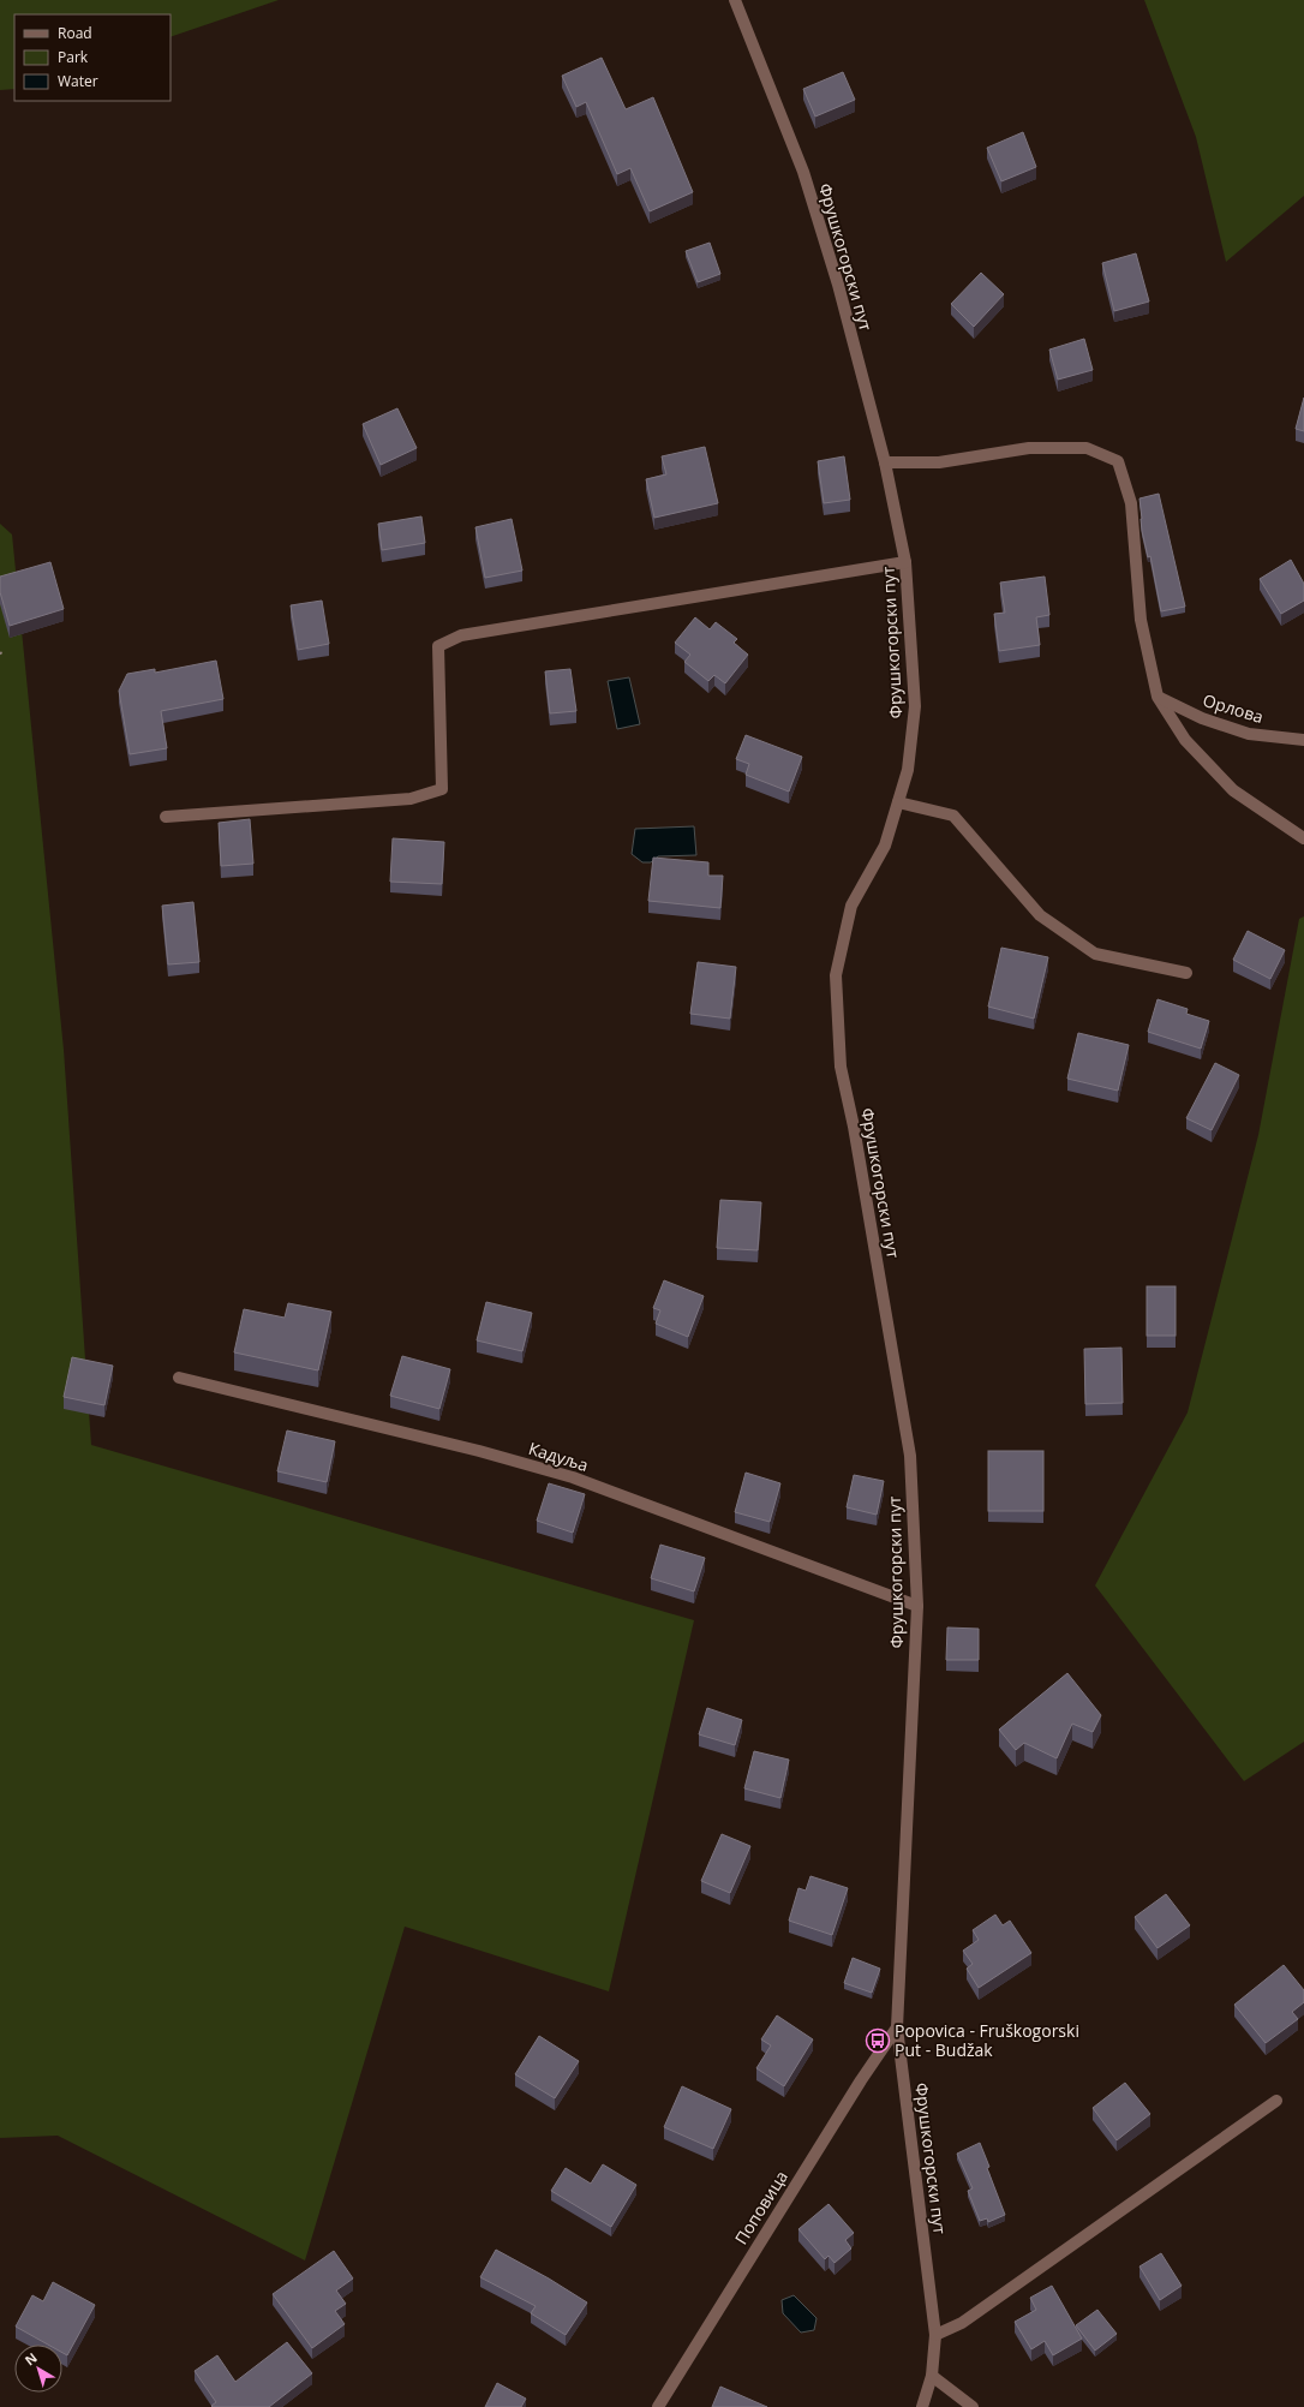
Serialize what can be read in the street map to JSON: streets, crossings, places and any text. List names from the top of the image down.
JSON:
{
  "streets": {
    "street": [
      "Фрушкогорски пут",
      "Орлова",
      "Кадуља",
      "Поповица"
    ]
  },
  "crossings": [
    ["Фрушкогорски пут", "Кадуља"],
    ["Фрушкогорски пут", "Поповица"]
  ],
  "places": {
    "bus stop": ["Popovica - Fruškogorski Put - Budžak"]
  },
  "legend": ["Road", "Park", "Water"],
  "north": "top left"
}
